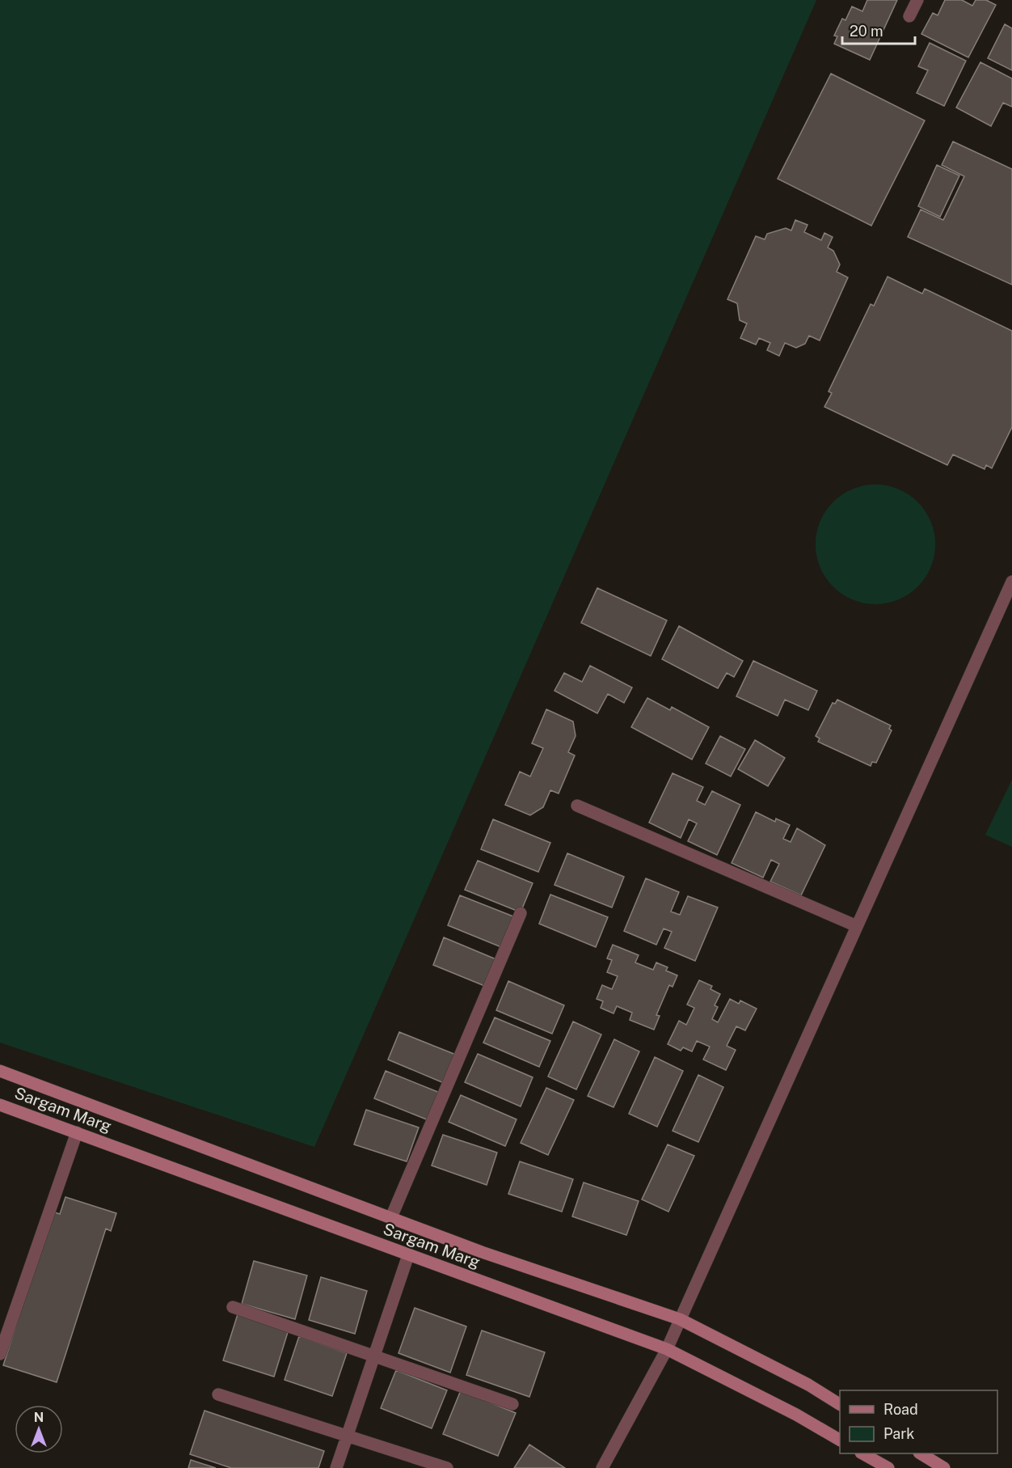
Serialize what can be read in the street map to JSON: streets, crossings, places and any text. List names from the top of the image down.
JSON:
{
  "streets": {
    "main road": ["Sargam Marg"]
  },
  "legend": ["Road", "Park"],
  "scale_bar": "20 m",
  "north": "top"
}
